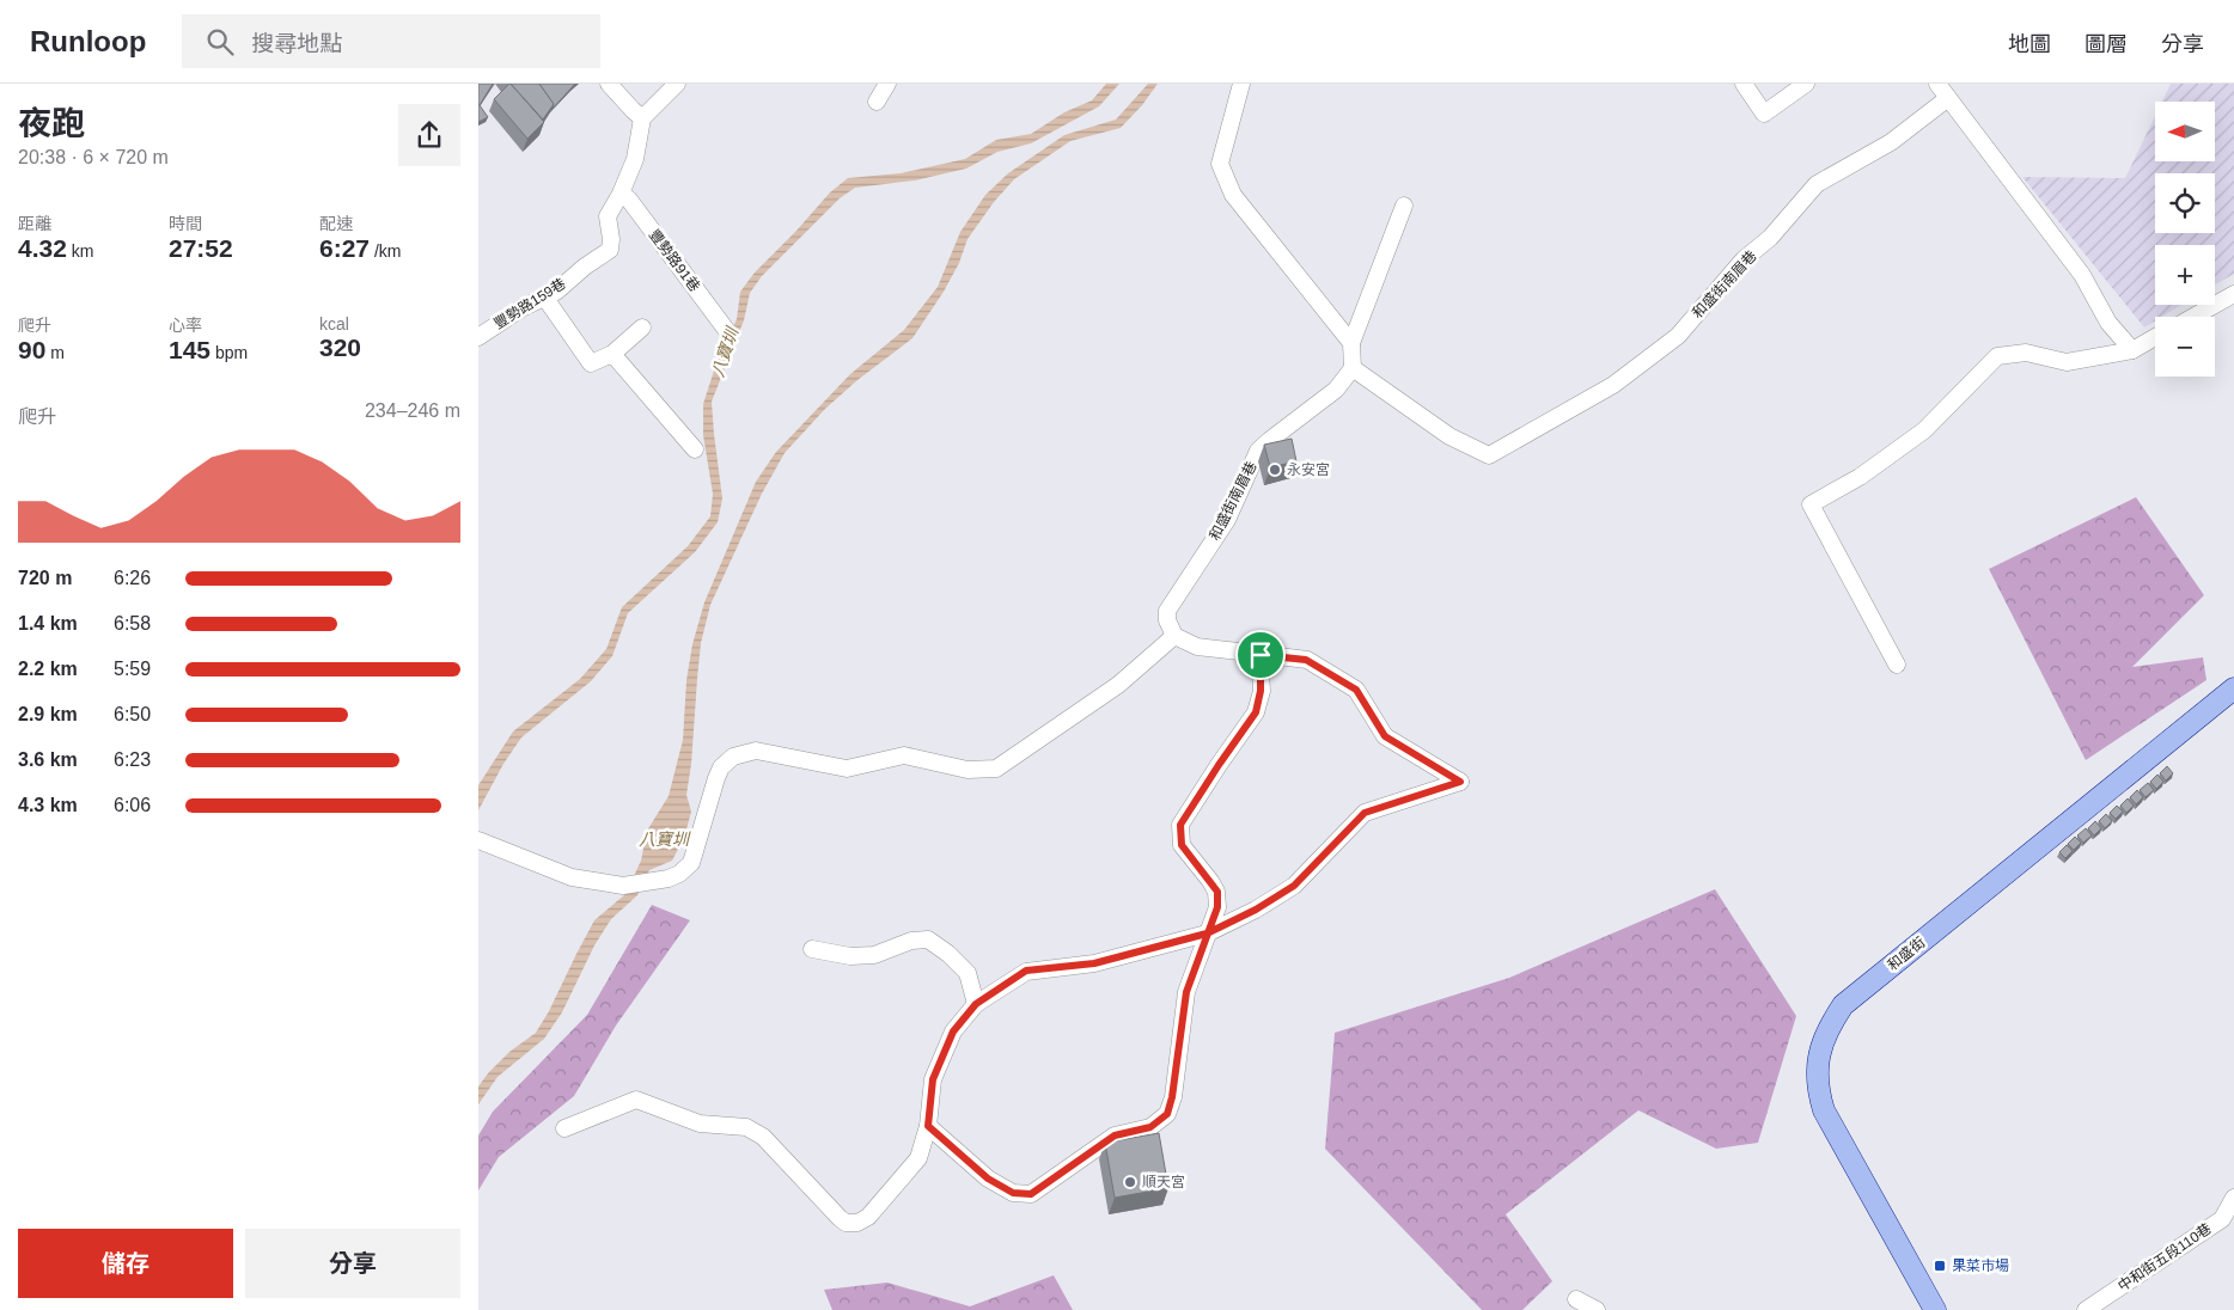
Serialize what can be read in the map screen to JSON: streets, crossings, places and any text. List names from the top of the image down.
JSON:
{
  "streets": {
    "main road": ["和盛街"],
    "street": [
      "豐勢路91巷",
      "和盛街南眉巷",
      "豐勢路159巷",
      "中和街五段110巷"
    ]
  },
  "crossings": [
    ["豐勢路91巷", "豐勢路159巷"]
  ],
  "water": ["八寶圳"],
  "places": {
    "other": ["永安宮", "順天宮"],
    "transit": ["果菜市場"]
  },
  "north": "left",
  "page": {
    "header": "Runloop",
    "search": "搜尋地點",
    "nav": ["地圖", "圖層", "分享"],
    "heading": ["夜跑", "20:38 · 6 × 720 m"],
    "map_buttons": ["+", "−"],
    "stats": [
      ["距離", "4.32 km"],
      ["時間", "27:52"],
      ["配速", "6:27 /km"],
      ["爬升", "90 m"],
      ["心率", "145 bpm"],
      ["kcal", "320"]
    ],
    "chart": ["爬升", "234–246 m"],
    "list": [
      {
        "name": "720 m",
        "note": "6:26"
      },
      {
        "name": "1.4 km",
        "note": "6:58"
      },
      {
        "name": "2.2 km",
        "note": "5:59"
      },
      {
        "name": "2.9 km",
        "note": "6:50"
      },
      {
        "name": "3.6 km",
        "note": "6:23"
      },
      {
        "name": "4.3 km",
        "note": "6:06"
      }
    ],
    "buttons": ["儲存", "分享"]
  }
}
